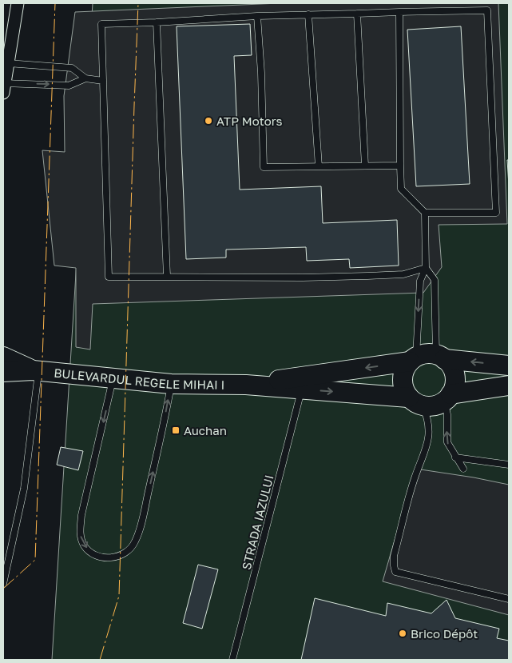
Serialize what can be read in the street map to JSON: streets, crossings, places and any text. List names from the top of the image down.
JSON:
{
  "streets": {
    "main road": ["BULEVARDUL REGELE MIHAI I"],
    "lane": ["STRADA IAZULUI"]
  },
  "crossings": [
    ["BULEVARDUL REGELE MIHAI I", "STRADA IAZULUI"]
  ],
  "places": {
    "other": ["ATP Motors", "Brico Dépôt"],
    "transit": ["Auchan"]
  }
}
